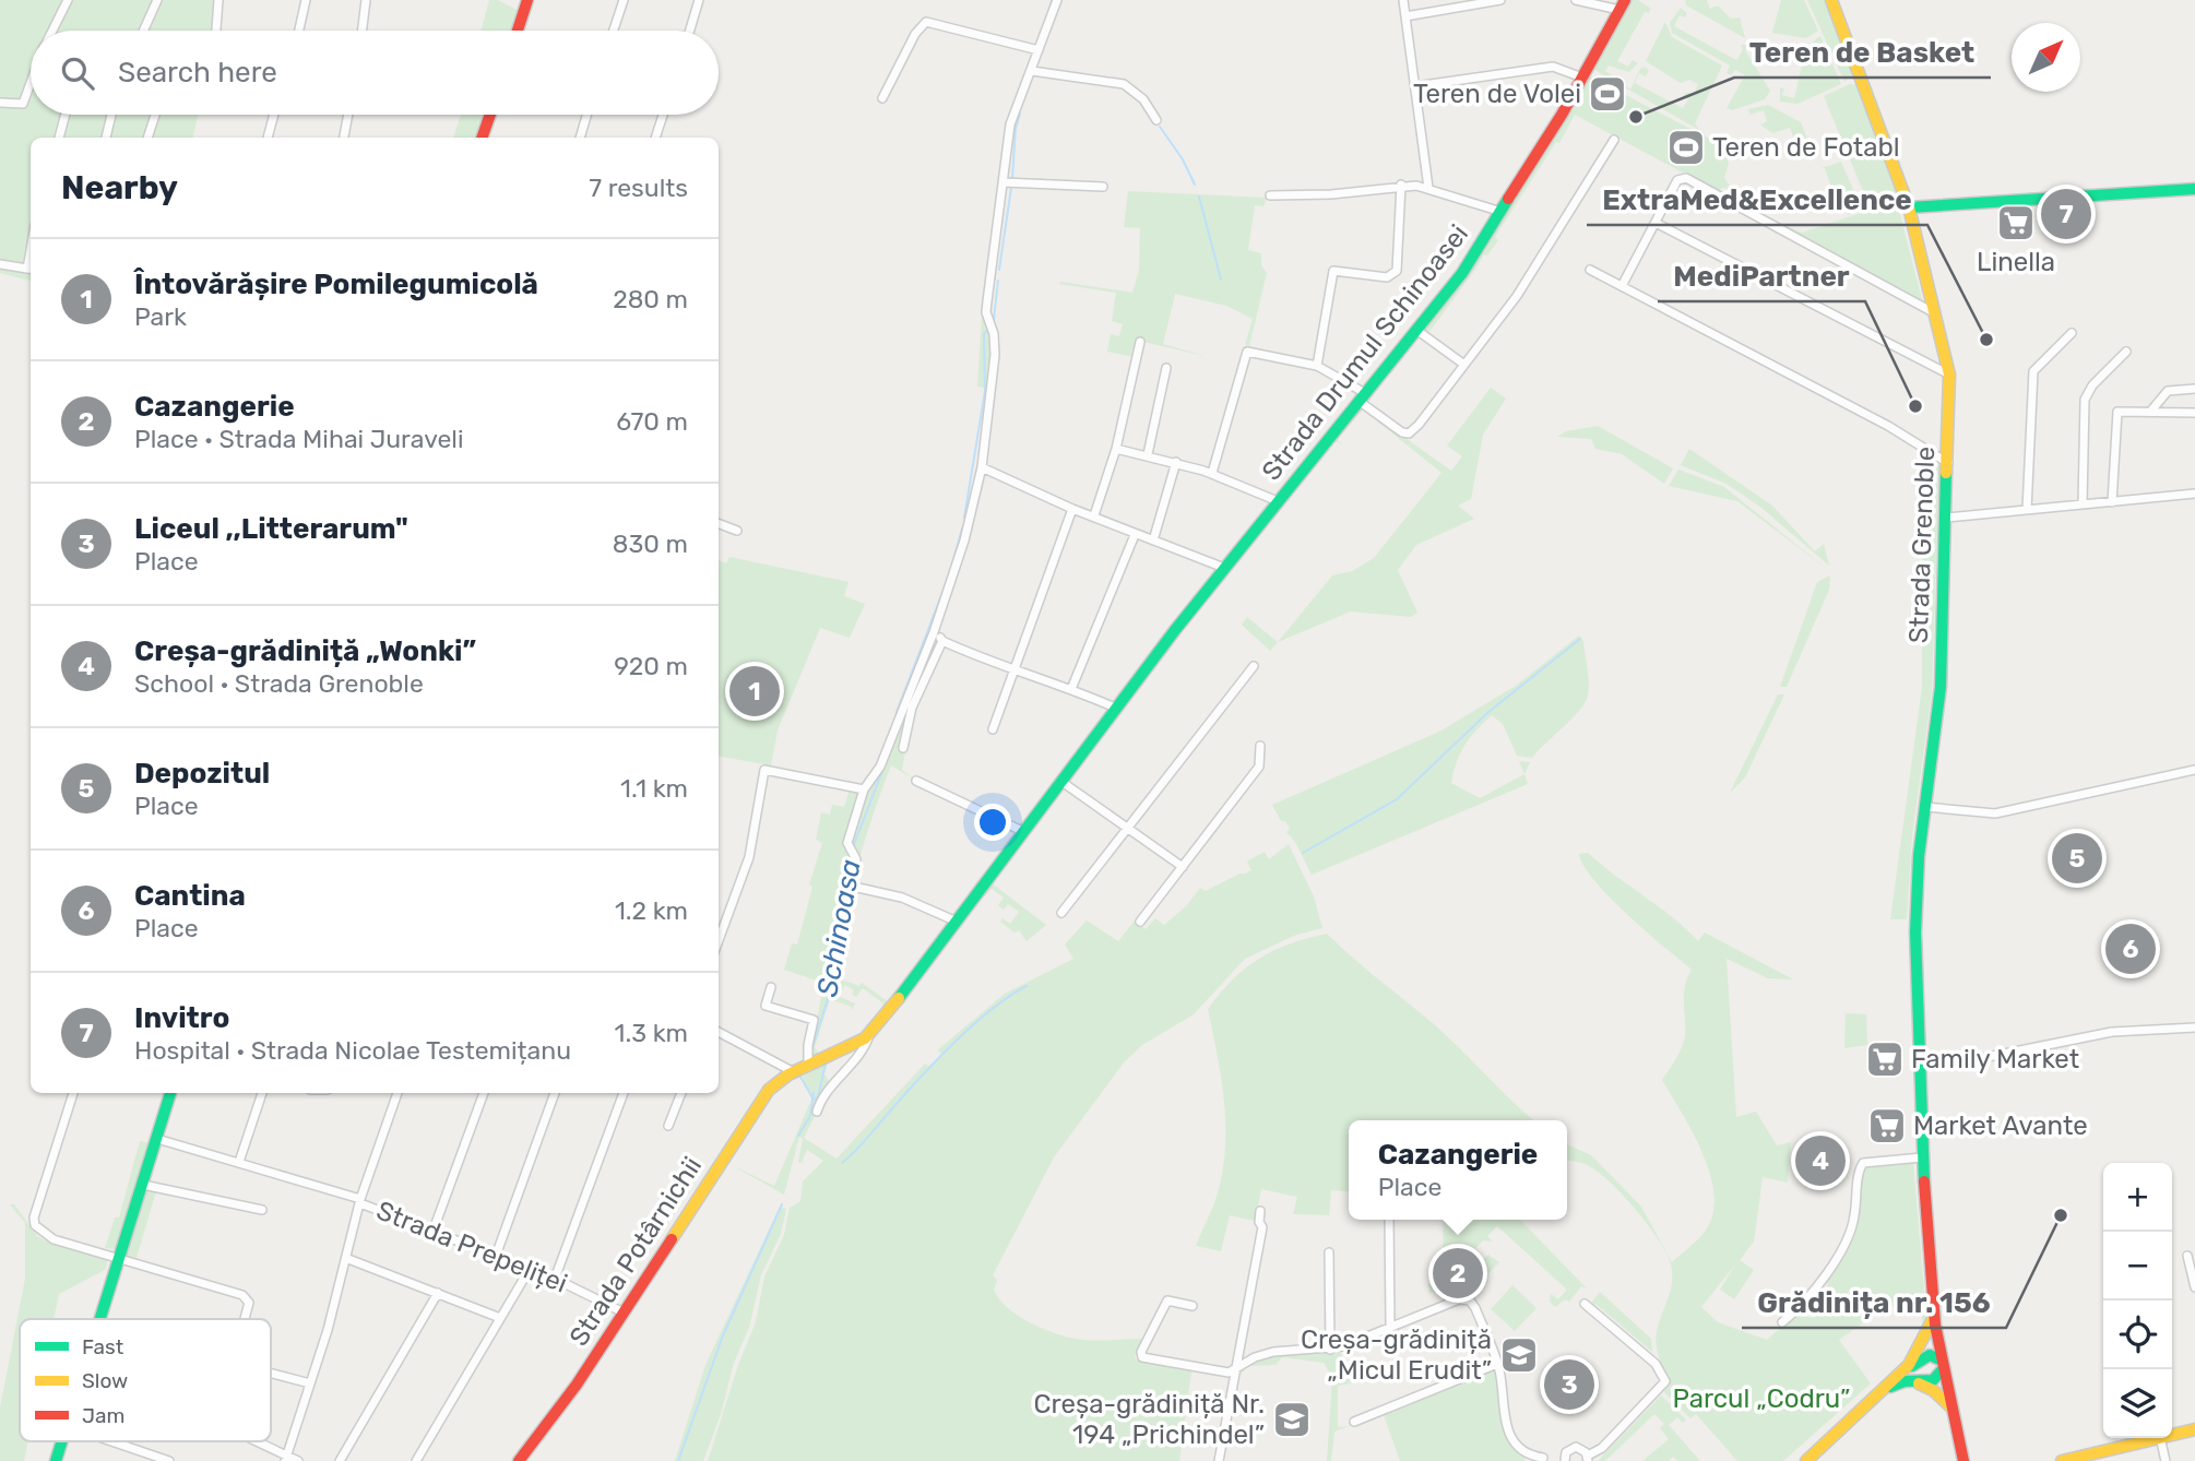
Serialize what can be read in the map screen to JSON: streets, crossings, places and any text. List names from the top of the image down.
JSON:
{
  "streets": {
    "street": [
      "Strada Drumul Schinoasei",
      "Strada Grenoble",
      "Strada Prepeliței",
      "Strada Potârnichii"
    ]
  },
  "crossings": [
    ["Strada Drumul Schinoasei", "Strada Potârnichii"],
    ["Strada Prepeliței", "Strada Potârnichii"]
  ],
  "water": ["Schinoasa"],
  "parks": ["Parcul „Codru”"],
  "places": {
    "sports": ["Teren de Volei", "Teren de Fotabl"],
    "other": [
      "Teren de Basket",
      "ExtraMed&Excellence",
      "MediPartner",
      "Grădinița nr. 156"
    ],
    "supermarket": ["Linella", "Family Market", "Market Avante"],
    "school or university": ["Creșa-grădiniță „Micul Erudit”", "Creșa-grădiniță Nr. 194 „Prichindel”"]
  },
  "legend": ["Fast", "Slow", "Jam"],
  "north": "top right",
  "page": {
    "search": "Search here",
    "heading": ["Nearby", "7 results"],
    "pins": [
      "7",
      "1",
      "5",
      "6",
      "4",
      "2",
      "3"
    ],
    "list": [
      {
        "mark": "1",
        "name": "Întovărășire Pomilegumicolă",
        "note": "Park",
        "value": "280 m"
      },
      {
        "mark": "2",
        "name": "Cazangerie",
        "note": "Place · Strada Mihai Juraveli",
        "value": "670 m"
      },
      {
        "mark": "3",
        "name": "Liceul ,,Litterarum\"",
        "note": "Place",
        "value": "830 m"
      },
      {
        "mark": "4",
        "name": "Creșa-grădiniță „Wonki”",
        "note": "School · Strada Grenoble",
        "value": "920 m"
      },
      {
        "mark": "5",
        "name": "Depozitul",
        "note": "Place",
        "value": "1.1 km"
      },
      {
        "mark": "6",
        "name": "Cantina",
        "note": "Place",
        "value": "1.2 km"
      },
      {
        "mark": "7",
        "name": "Invitro",
        "note": "Hospital · Strada Nicolae Testemițanu",
        "value": "1.3 km"
      }
    ],
    "popup": ["Cazangerie", "Place"],
    "map_buttons": ["+", "−"]
  }
}
